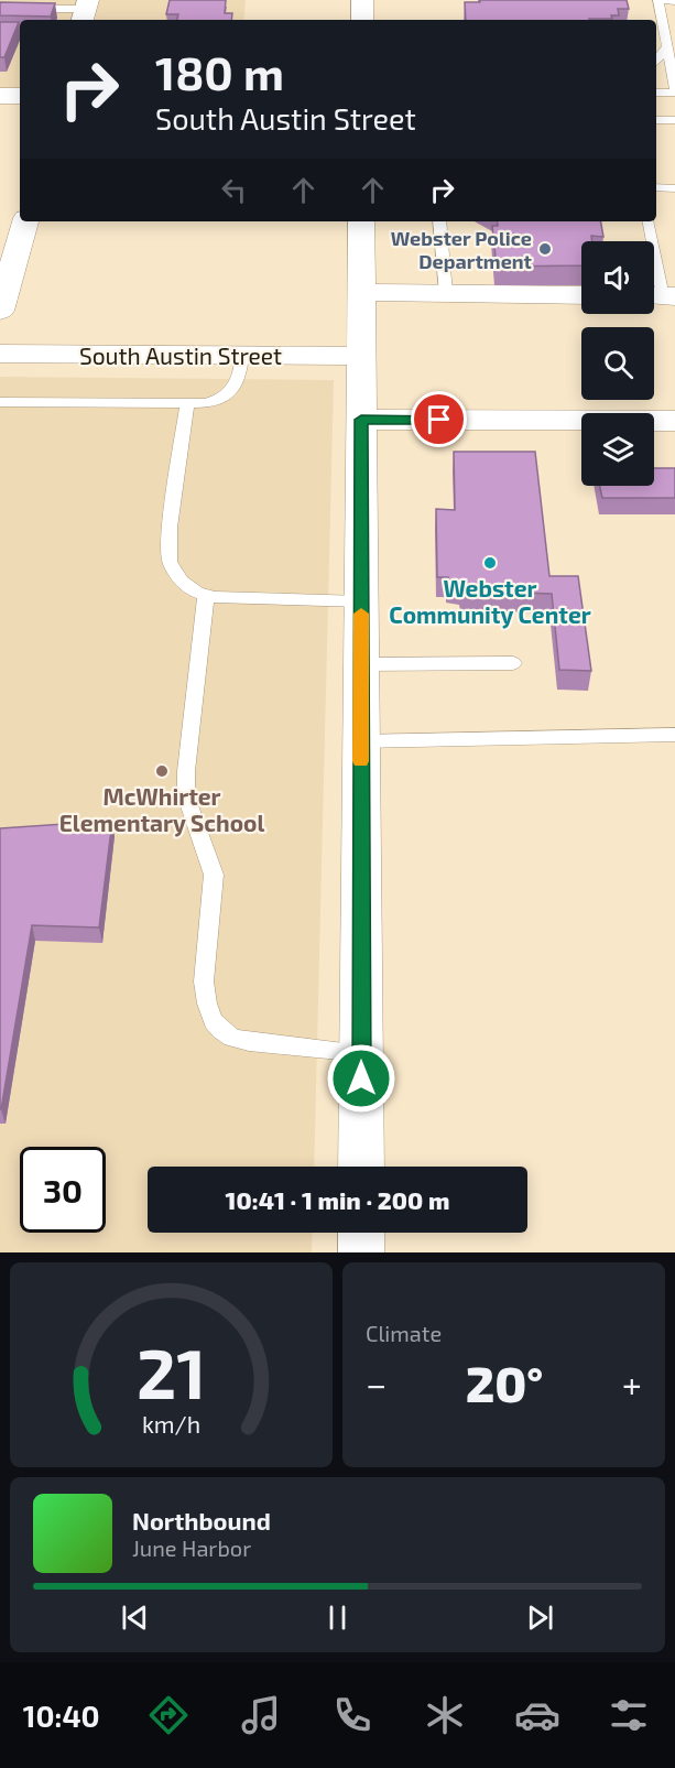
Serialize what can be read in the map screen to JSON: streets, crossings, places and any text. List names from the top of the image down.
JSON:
{
  "streets": {
    "street": ["South Austin Street"]
  },
  "places": ["Webster Police Department", "Webster Community Center", "McWhirter Elementary School"],
  "page": {
    "turn": ["180 m", "South Austin Street"],
    "limit": "30",
    "trip": "10:41 · 1 min · 200 m",
    "tile": "Climate",
    "heat": ["−", "20°", "+"],
    "song": ["Northbound", "June Harbor"],
    "tabs": "10:40",
    "gauge": ["21", "km/h"]
  }
}
